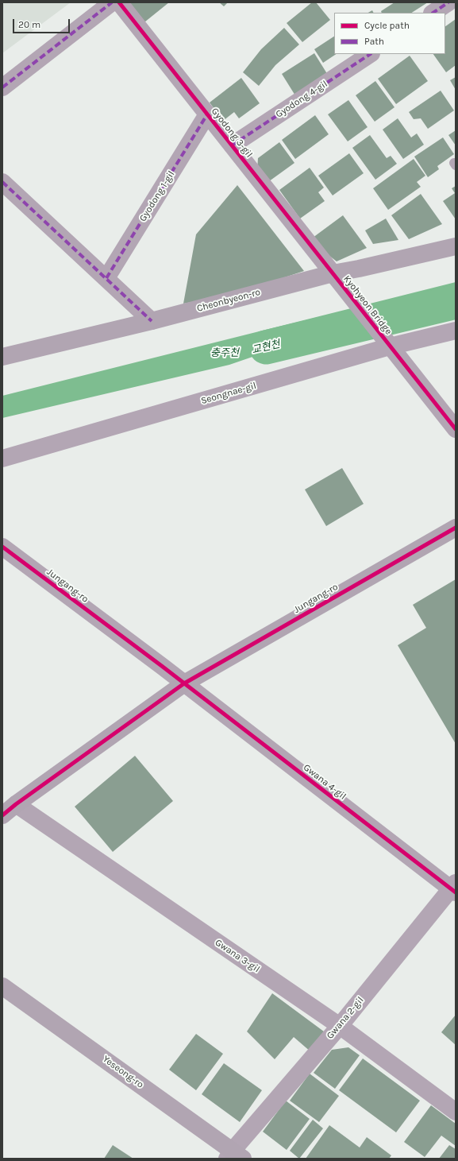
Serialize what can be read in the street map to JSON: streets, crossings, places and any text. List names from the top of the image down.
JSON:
{
  "streets": {
    "street": [
      "Gyodong 4-gil",
      "Gyodong 3-gil",
      "Gyodong 1-gil",
      "Cheonbyeon-ro",
      "Kyohyeon Bridge",
      "Seongnae-gil",
      "Jungang-ro",
      "Gwana 4-gil",
      "Gwana 3-gil",
      "Gwana 2-gil",
      "Yeseong-ro"
    ]
  },
  "crossings": [
    ["Gyodong 4-gil", "Gyodong 3-gil"],
    ["Gyodong 3-gil", "Gyodong 1-gil"],
    ["Gyodong 3-gil", "Cheonbyeon-ro"],
    ["Gyodong 3-gil", "Kyohyeon Bridge"],
    ["Cheonbyeon-ro", "Kyohyeon Bridge"],
    ["Kyohyeon Bridge", "Seongnae-gil"],
    ["Jungang-ro", "Gwana 4-gil"],
    ["Jungang-ro", "Gwana 3-gil"],
    ["Gwana 4-gil", "Gwana 2-gil"],
    ["Gwana 3-gil", "Gwana 2-gil"],
    ["Gwana 2-gil", "Yeseong-ro"]
  ],
  "water": ["교현천", "충주천"],
  "legend": ["Cycle path", "Path"],
  "scale_bar": "20 m"
}
